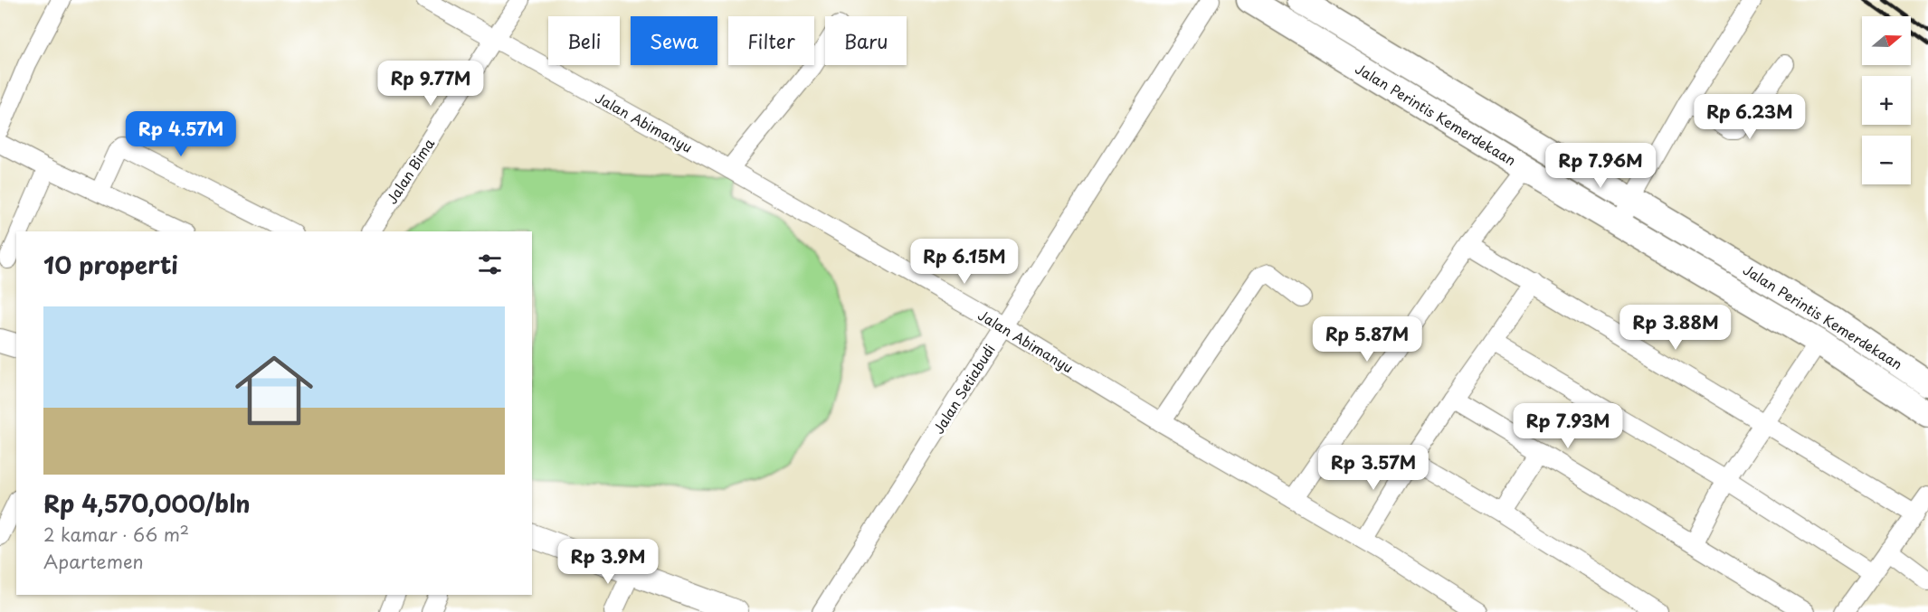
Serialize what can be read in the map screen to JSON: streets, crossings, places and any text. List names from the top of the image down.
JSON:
{
  "streets": {
    "main road": ["Jalan Perintis Kemerdekaan"],
    "street": ["Jalan Abimanyu", "Jalan Bima", "Jalan Setiabudi"]
  },
  "crossings": [
    ["Jalan Abimanyu", "Jalan Bima"],
    ["Jalan Abimanyu", "Jalan Setiabudi"]
  ],
  "north": "right",
  "page": {
    "map_buttons": ["+", "−"],
    "chip": [
      "Beli",
      "Sewa",
      "Filter",
      "Baru"
    ],
    "price": [
      "Rp 9.77M",
      "Rp 6.23M",
      "Rp 4.57M",
      "Rp 7.96M",
      "Rp 6.15M",
      "Rp 3.88M",
      "Rp 5.87M",
      "Rp 7.93M",
      "Rp 3.57M",
      "Rp 3.9M"
    ],
    "heading": "10 properti",
    "list": [
      {
        "name": "Rp 4,570,000/bln",
        "note": "2 kamar · 66 m² · Apartemen"
      }
    ]
  }
}
